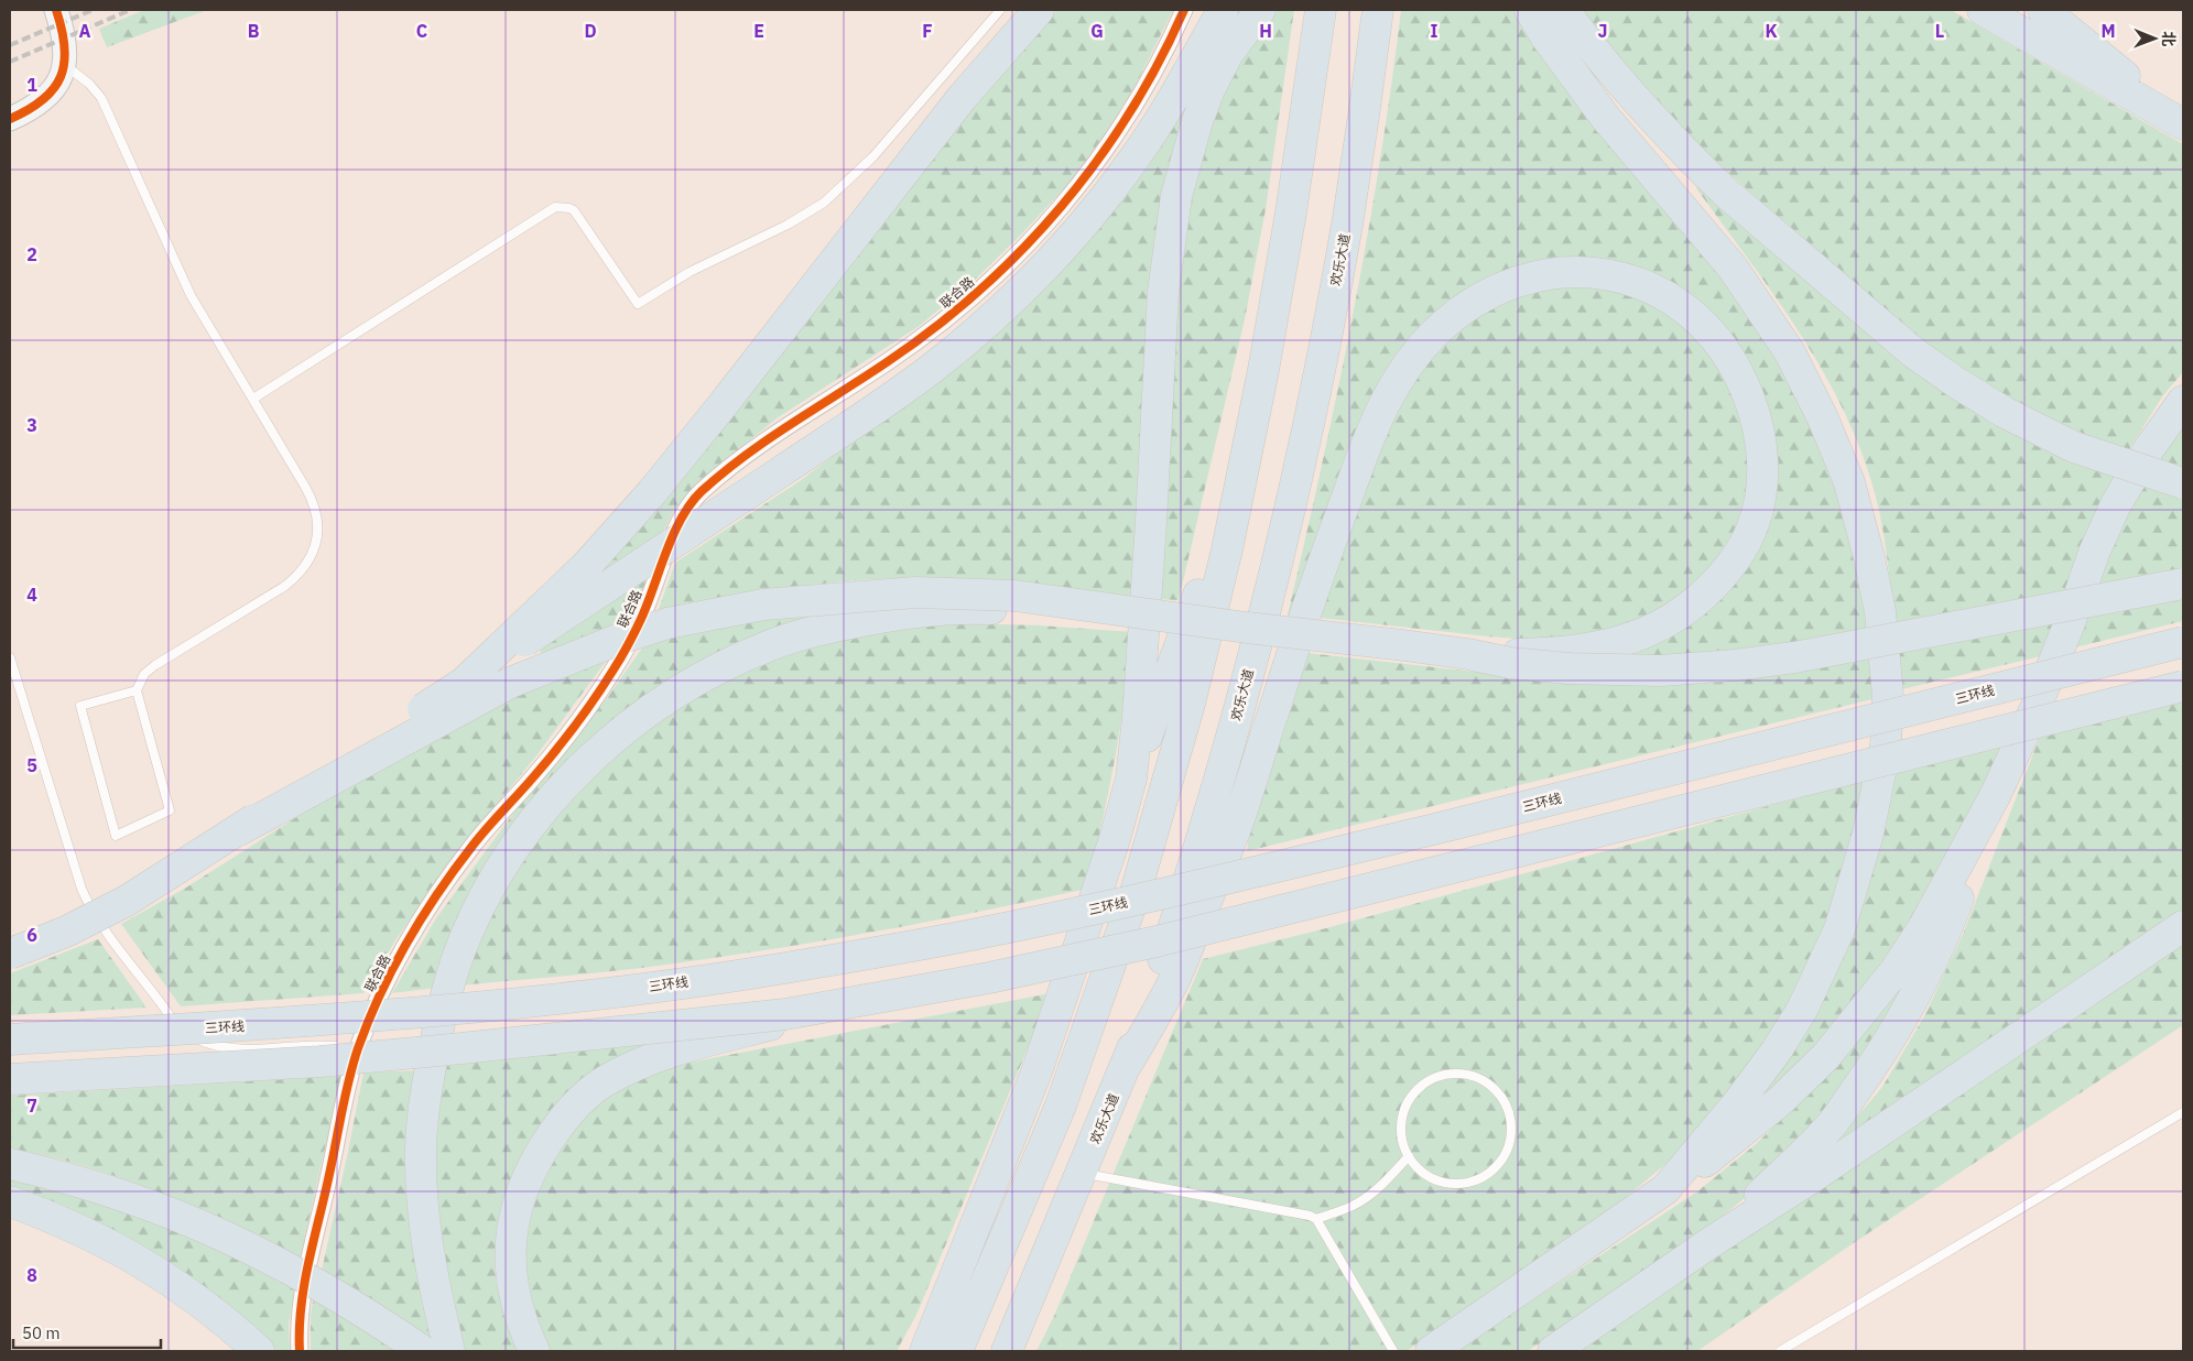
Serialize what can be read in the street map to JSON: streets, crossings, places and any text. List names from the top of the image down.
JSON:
{
  "streets": {
    "highway": ["欢乐大道", "三环线"],
    "street": ["联合路"]
  },
  "scale_bar": "50 m",
  "north": "right",
  "grid": {
    "columns": [
      "A",
      "B",
      "C",
      "D",
      "E",
      "F",
      "G",
      "H",
      "I",
      "J",
      "K",
      "L",
      "M"
    ],
    "rows": [
      "1",
      "2",
      "3",
      "4",
      "5",
      "6",
      "7",
      "8"
    ]
  }
}
